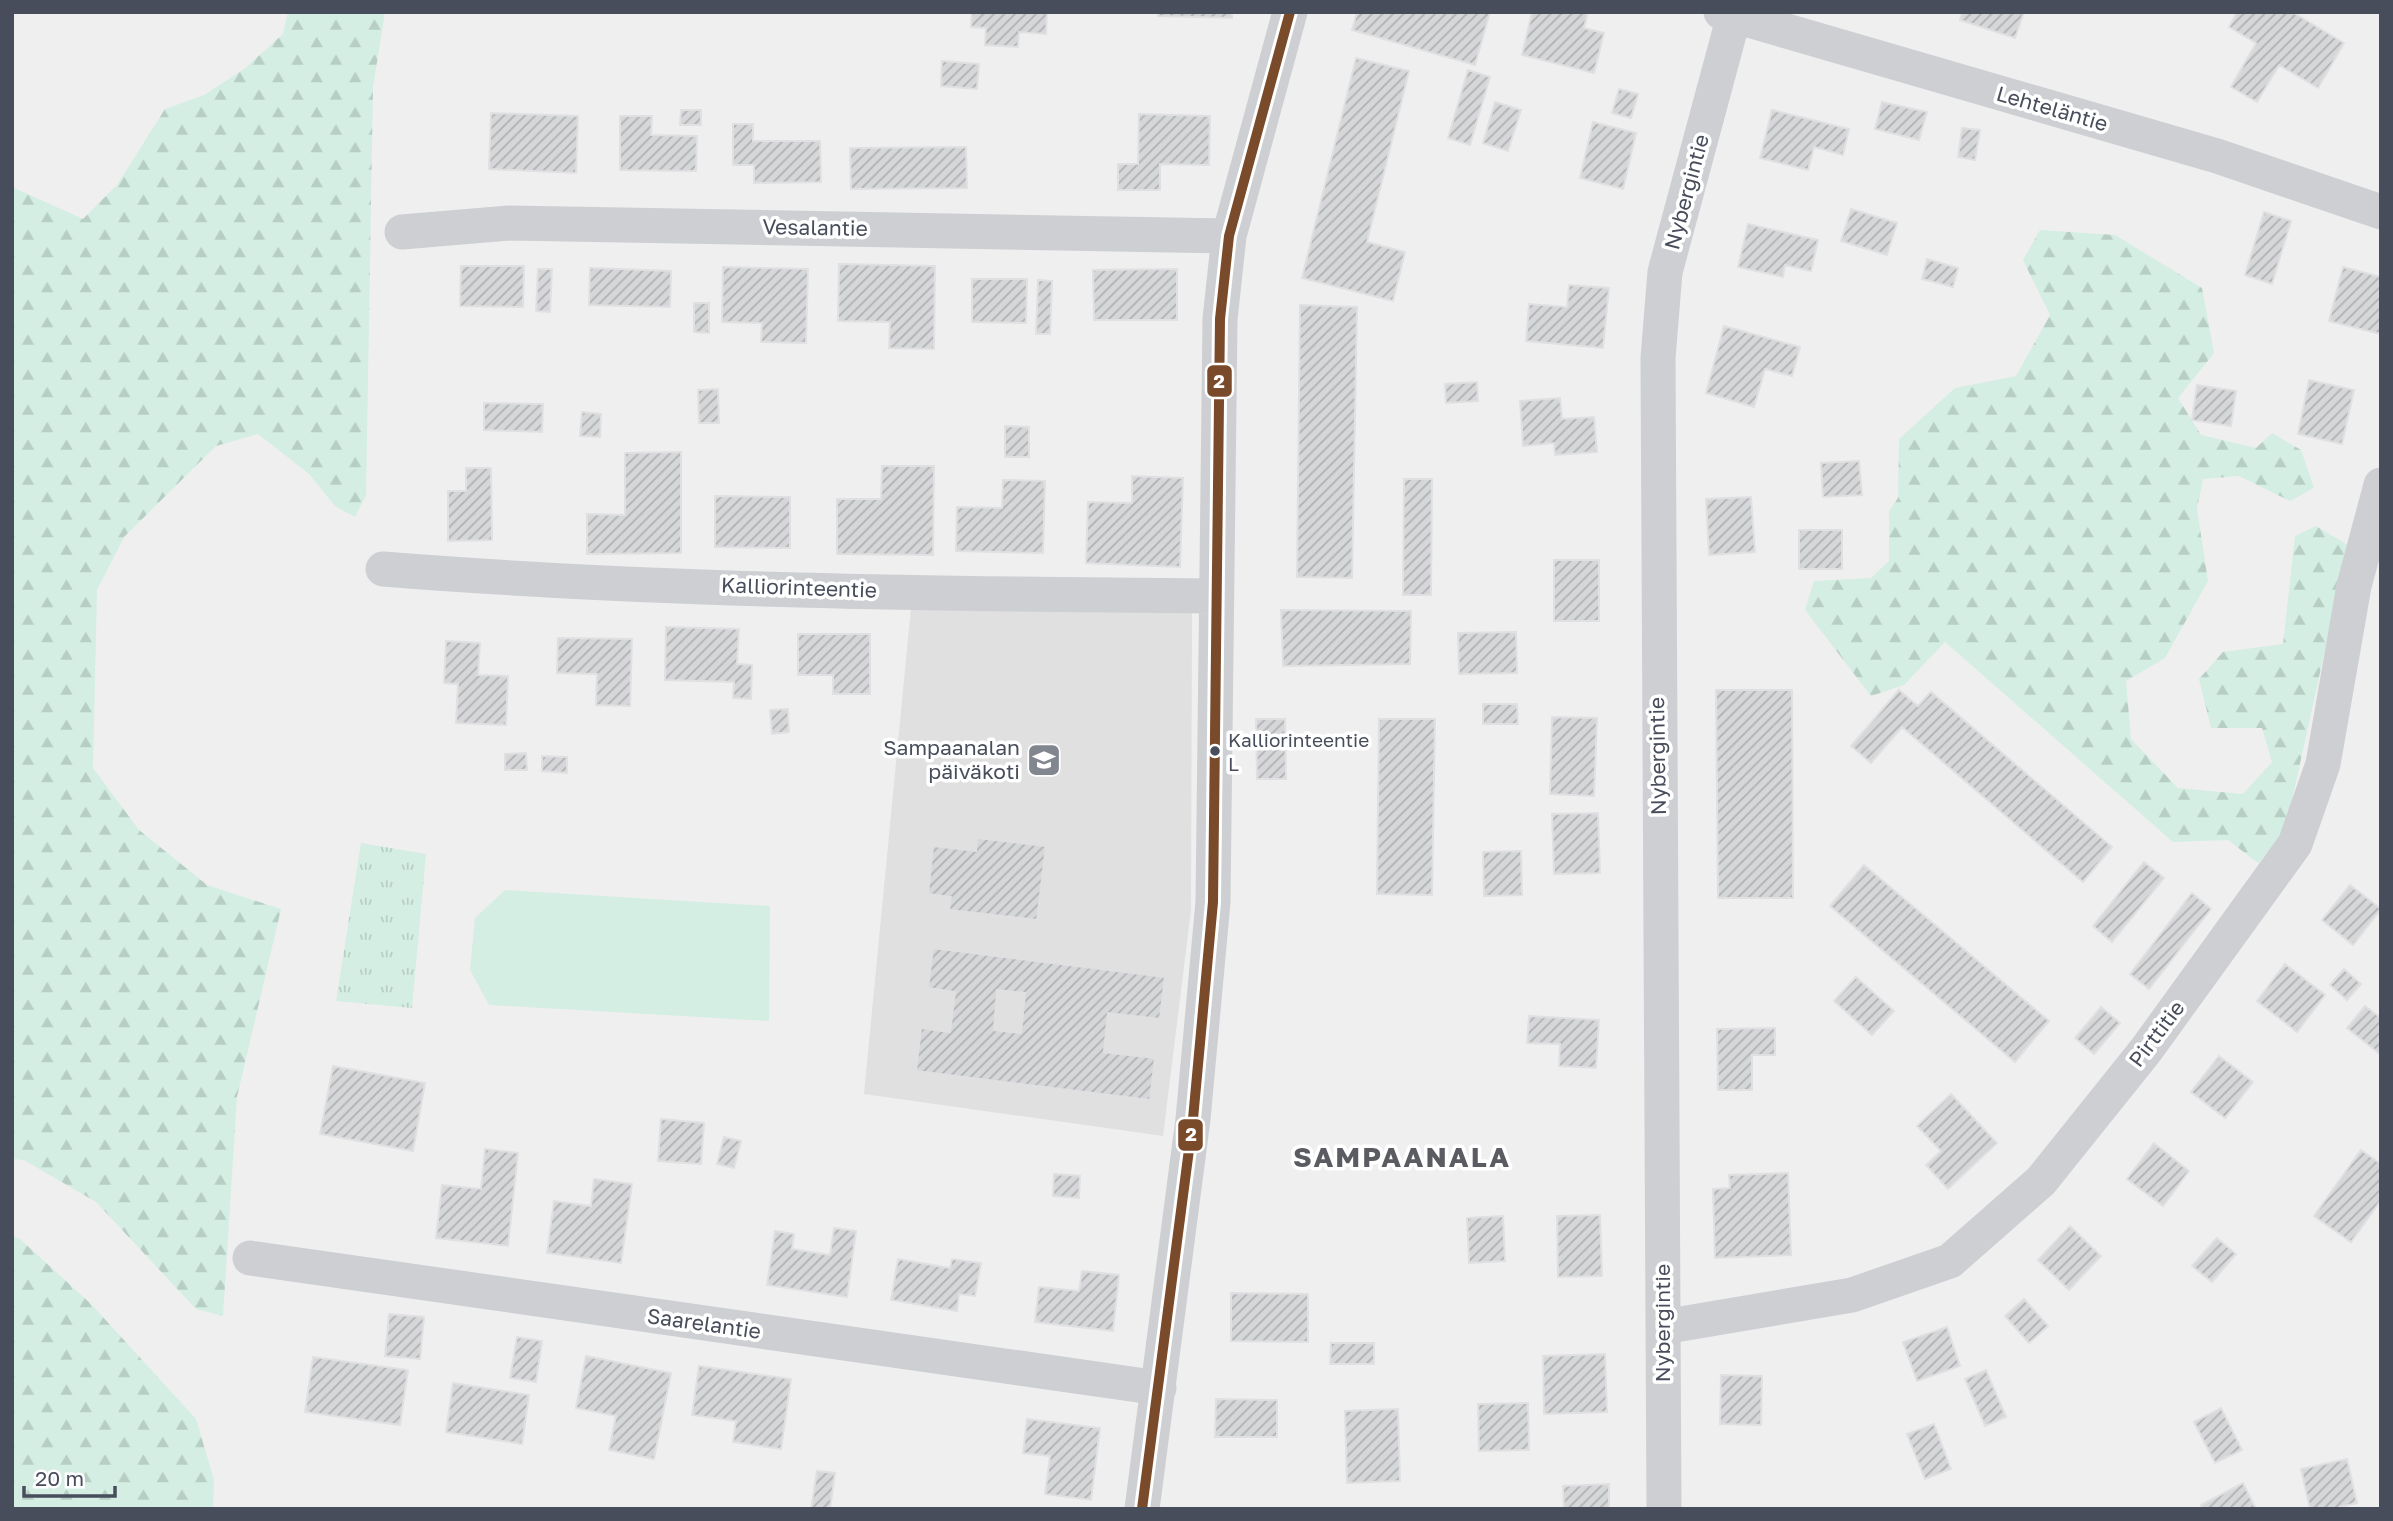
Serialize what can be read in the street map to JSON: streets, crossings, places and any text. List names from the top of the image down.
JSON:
{
  "streets": {
    "street": [
      "Lehteläntie",
      "Nybergintie",
      "Vesalantie",
      "Kalliorinteentie",
      "Pirttitie",
      "Saarelantie"
    ]
  },
  "crossings": [
    ["Lehteläntie", "Nybergintie"],
    ["Nybergintie", "Pirttitie"]
  ],
  "districts": ["SAMPAANALA"],
  "places": {
    "other": ["Kalliorinteentie L"],
    "school or university": ["Sampaanalan päiväkoti"]
  },
  "lines": ["transit line 2"],
  "scale_bar": "20 m"
}
